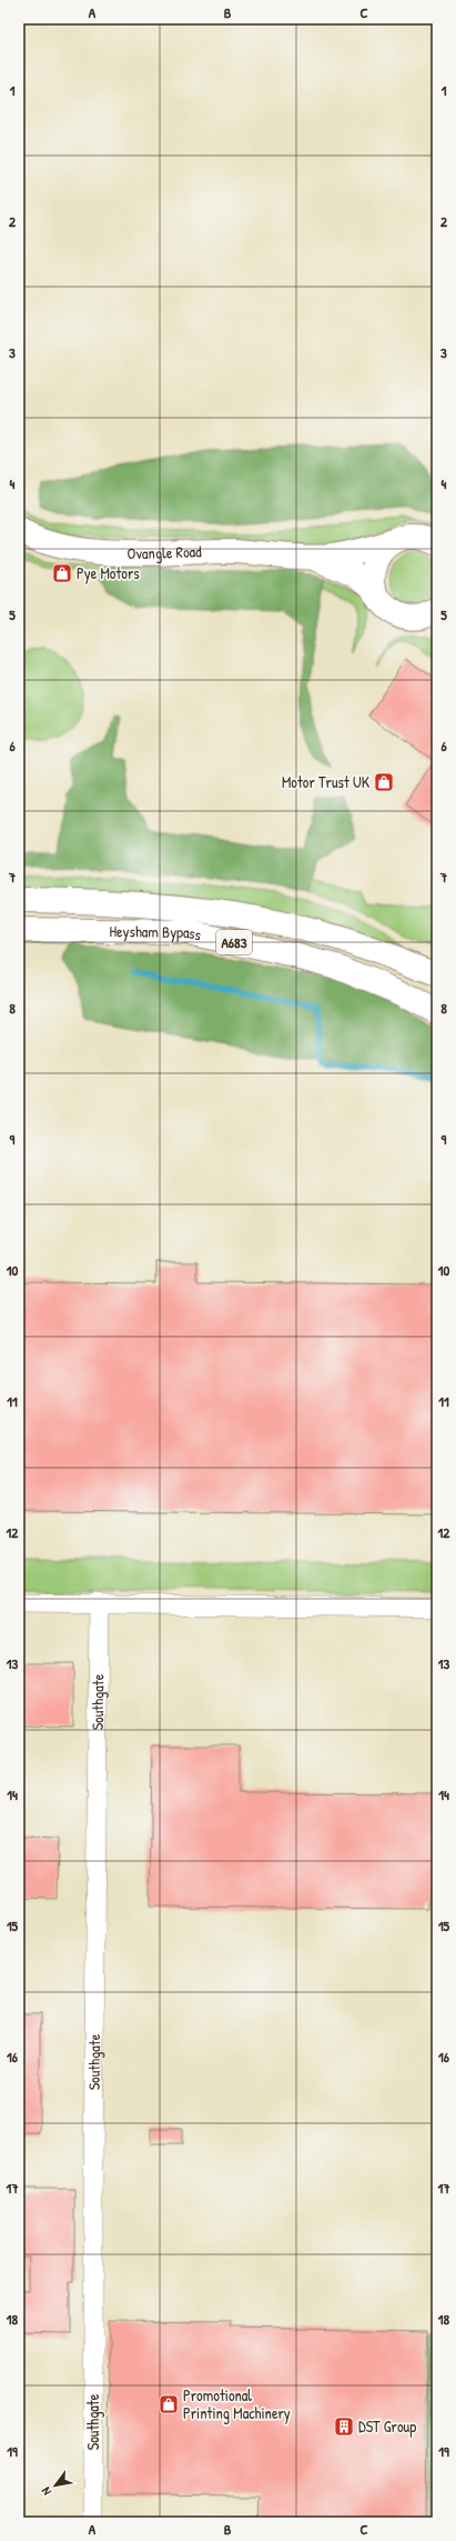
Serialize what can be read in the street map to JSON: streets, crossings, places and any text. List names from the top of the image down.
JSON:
{
  "streets": {
    "main road": ["Ovangle Road", "Heysham Bypass", "A683"],
    "street": ["Southgate"]
  },
  "places": {
    "shop": ["Pye Motors", "Motor Trust UK", "Promotional Printing Machinery"],
    "building": ["DST Group"]
  },
  "north": "bottom left",
  "grid": {
    "columns": ["A", "B", "C"],
    "rows": [
      "1",
      "2",
      "3",
      "4",
      "5",
      "6",
      "7",
      "8",
      "9",
      "10",
      "11",
      "12",
      "13",
      "14",
      "15",
      "16",
      "17",
      "18",
      "19"
    ]
  }
}
